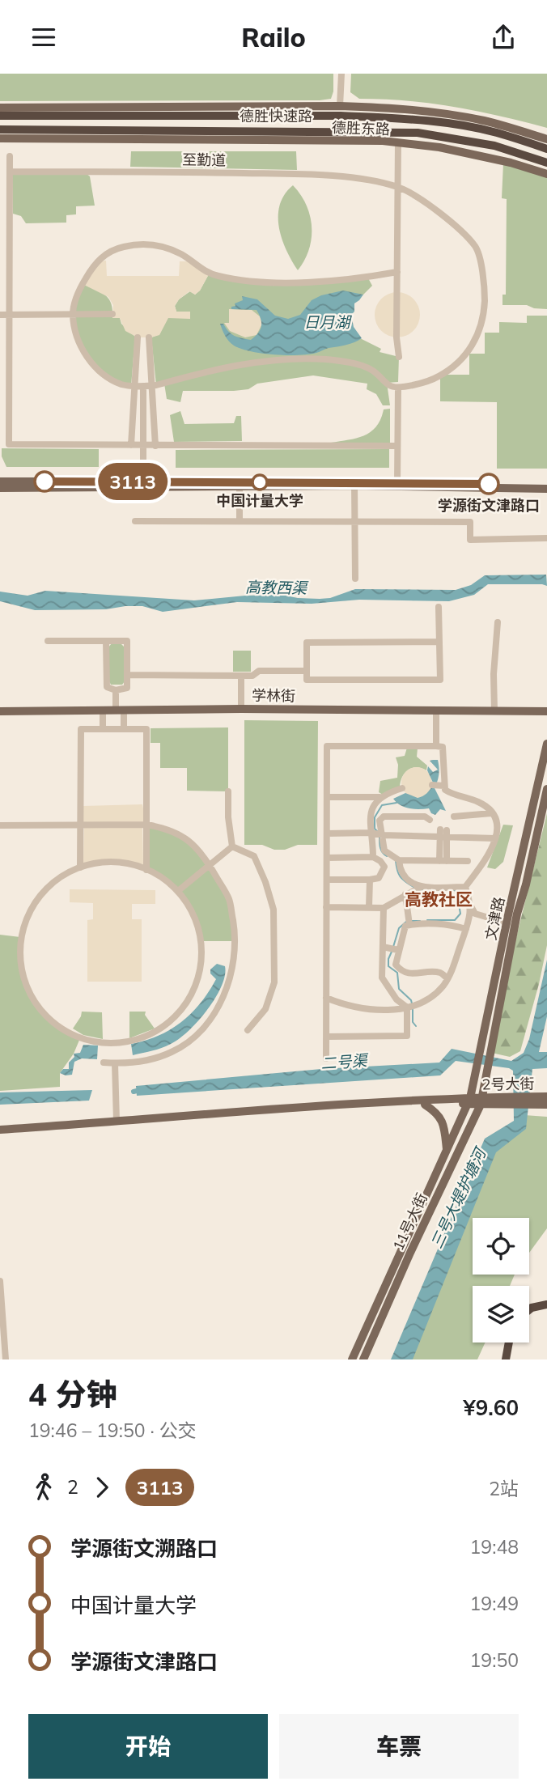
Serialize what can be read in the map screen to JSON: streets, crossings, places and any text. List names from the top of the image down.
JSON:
{
  "streets": {
    "highway": ["德胜快速路"],
    "main road": [
      "德胜东路",
      "学林街",
      "文津路",
      "2号大街",
      "11号大街"
    ],
    "street": ["至勤道"]
  },
  "crossings": [
    ["文津路", "2号大街"],
    ["文津路", "11号大街"],
    ["2号大街", "11号大街"]
  ],
  "districts": ["高教社区"],
  "water": [
    "日月湖",
    "高教西渠",
    "二号渠",
    "三号大堤护塘河"
  ],
  "places": ["中国计量大学", "学源街文津路口"],
  "lines": ["bus line 3113"],
  "page": {
    "header": "Railo",
    "on_map": "3113",
    "heading": ["4 分钟", "19:46 – 19:50 · 公交", "¥9.60"],
    "legs": ["2", "3113", "2站"],
    "list": [
      {
        "name": "学源街文溯路口",
        "value": "19:48"
      },
      {
        "name": "中国计量大学",
        "value": "19:49"
      },
      {
        "name": "学源街文津路口",
        "value": "19:50"
      }
    ],
    "buttons": ["开始", "车票"]
  }
}
